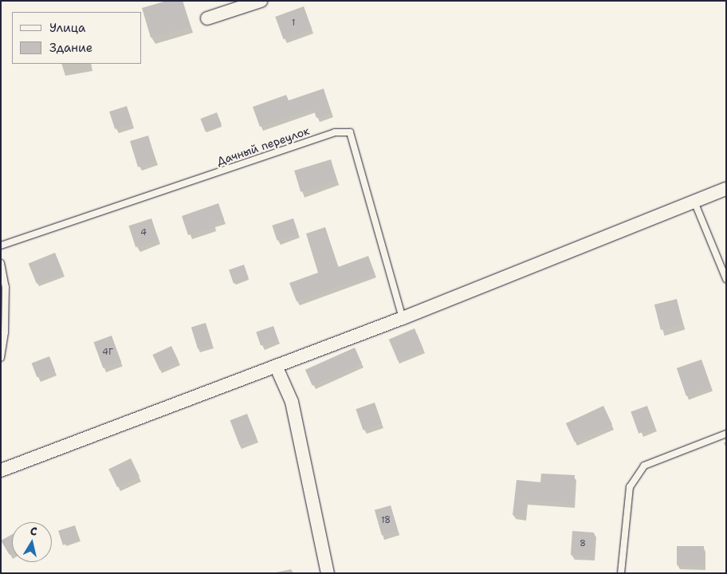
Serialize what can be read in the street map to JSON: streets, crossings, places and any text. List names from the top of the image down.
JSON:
{
  "streets": {
    "lane": ["Дачный переулок"]
  },
  "house_numbers": [
    "1",
    "4",
    "4Г",
    "18",
    "8"
  ],
  "legend": ["Улица", "Здание"],
  "north": "top"
}
